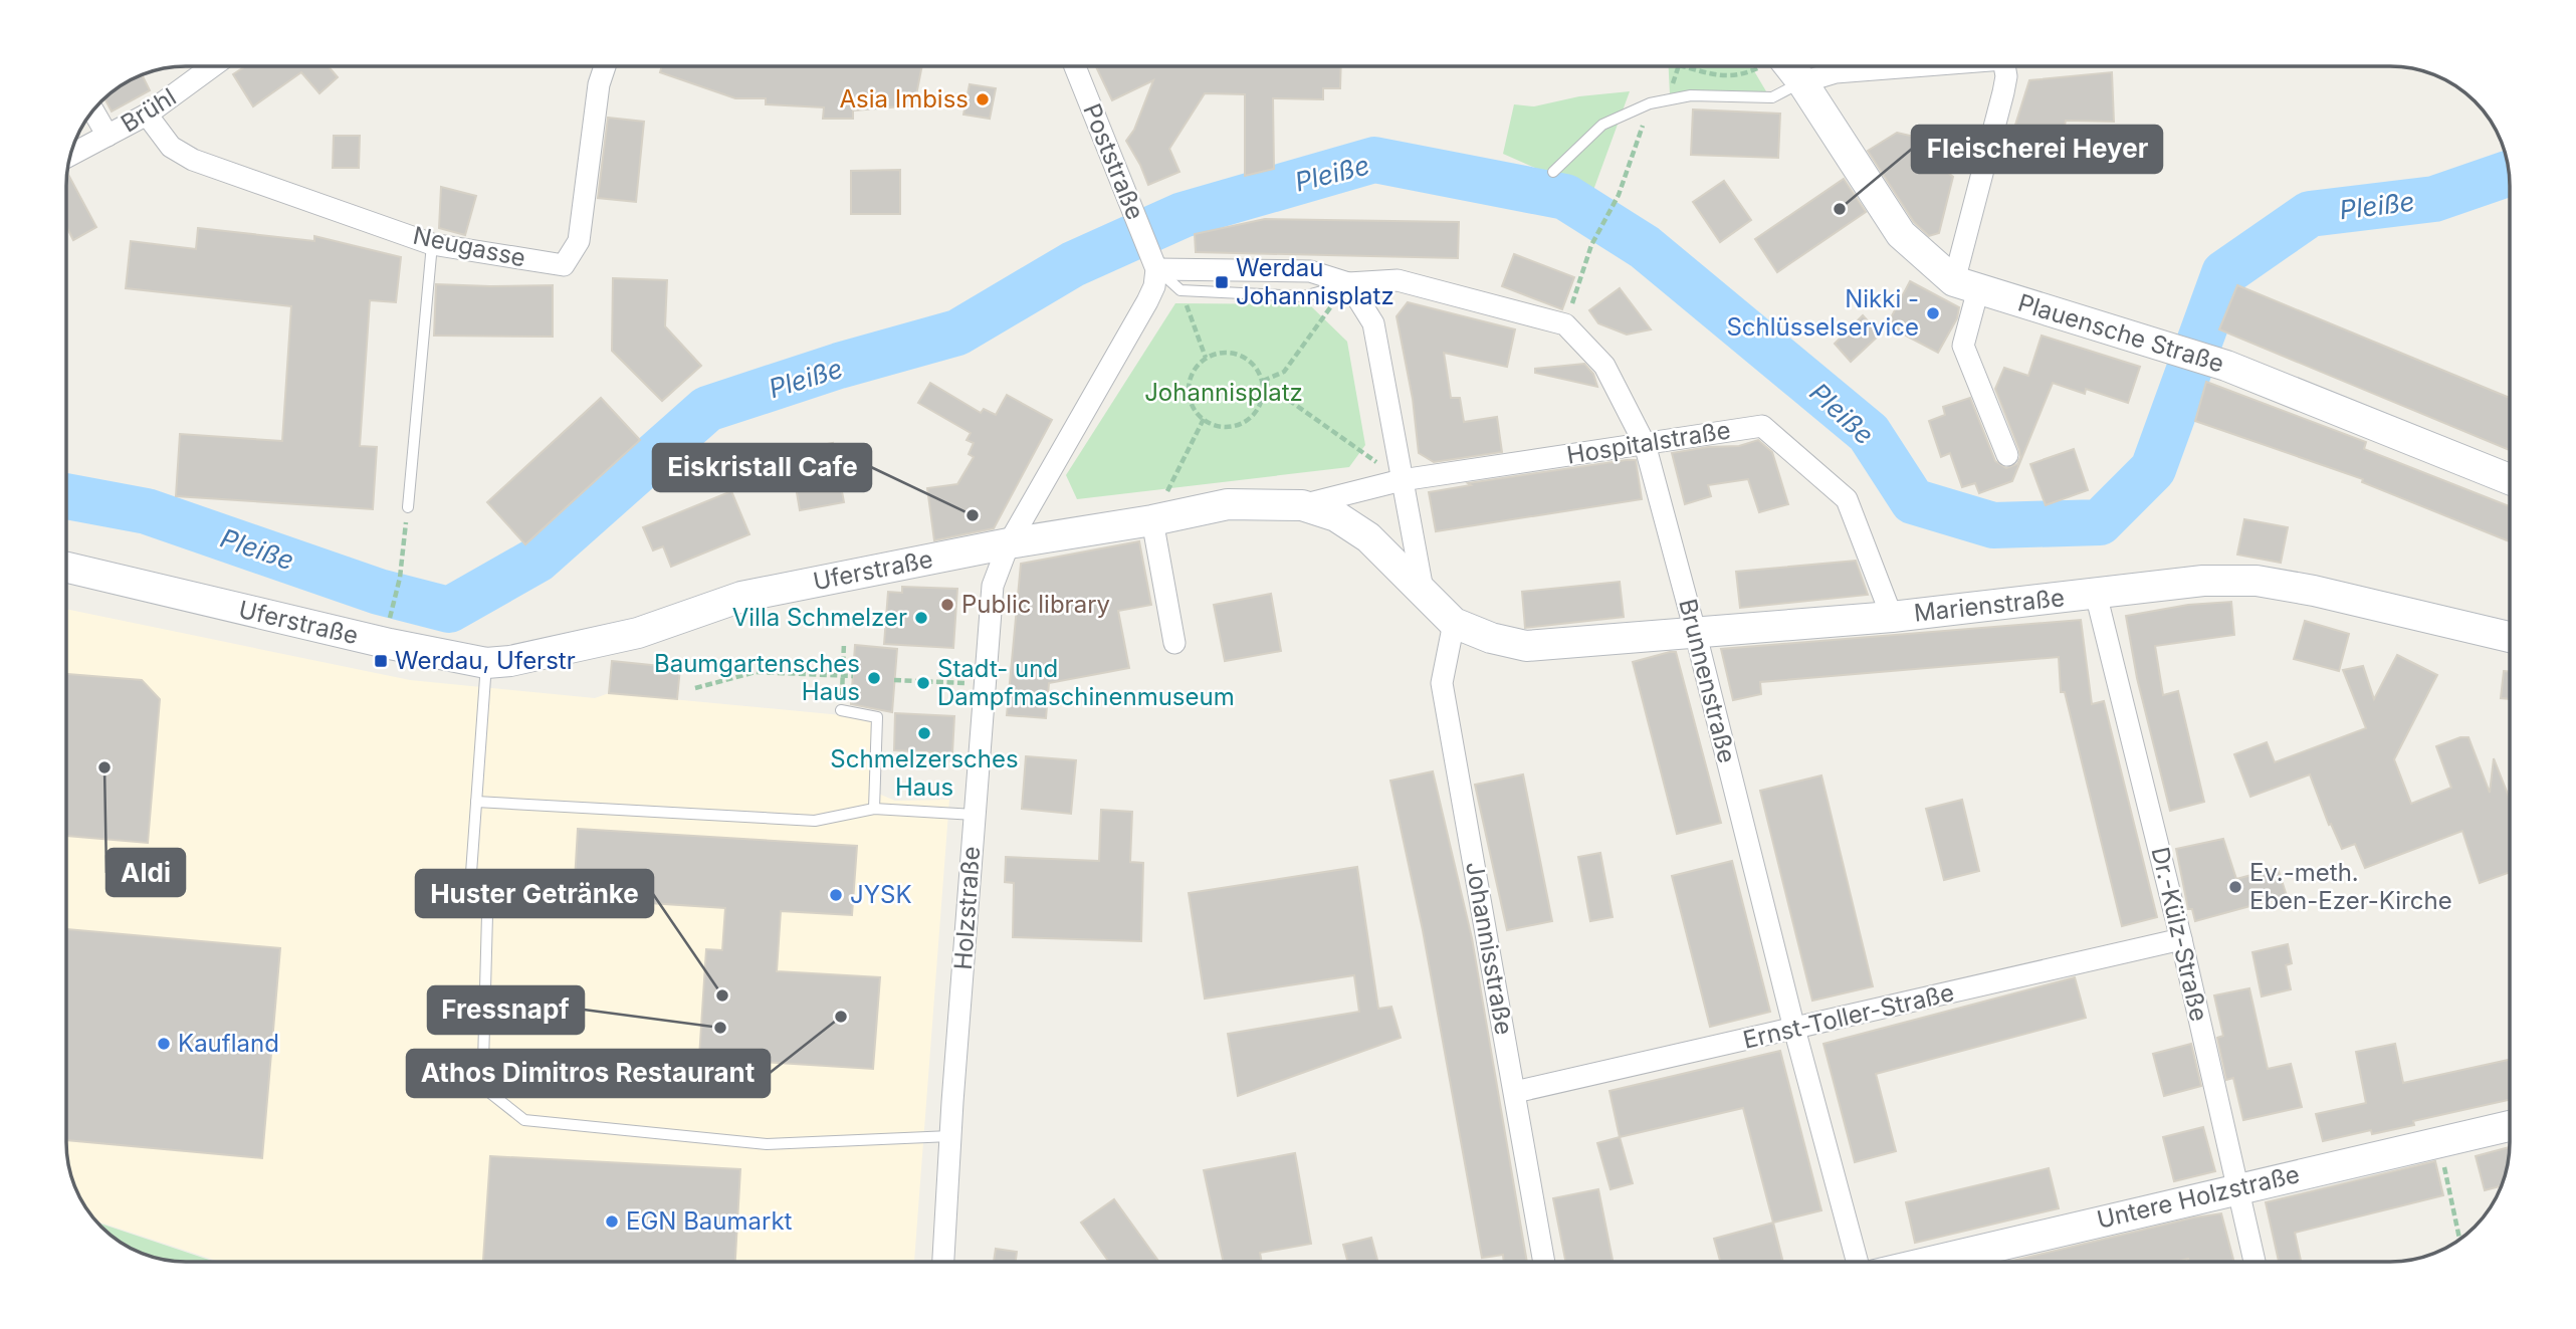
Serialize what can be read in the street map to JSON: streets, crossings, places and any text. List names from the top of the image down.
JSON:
{
  "streets": {
    "street": [
      "Brühl",
      "Poststraße",
      "Neugasse",
      "Plauensche Straße",
      "Hospitalstraße",
      "Uferstraße",
      "Marienstraße",
      "Brunnenstraße",
      "Holzstraße",
      "Dr.-Külz-Straße",
      "Johannisstraße",
      "Ernst-Toller-Straße",
      "Untere Holzstraße"
    ]
  },
  "crossings": [
    ["Brühl", "Neugasse"],
    ["Hospitalstraße", "Uferstraße"],
    ["Hospitalstraße", "Marienstraße"],
    ["Hospitalstraße", "Brunnenstraße"],
    ["Uferstraße", "Marienstraße"],
    ["Uferstraße", "Holzstraße"],
    ["Uferstraße", "Johannisstraße"],
    ["Marienstraße", "Brunnenstraße"],
    ["Marienstraße", "Dr.-Külz-Straße"],
    ["Marienstraße", "Johannisstraße"],
    ["Brunnenstraße", "Ernst-Toller-Straße"],
    ["Dr.-Külz-Straße", "Ernst-Toller-Straße"],
    ["Dr.-Külz-Straße", "Untere Holzstraße"],
    ["Johannisstraße", "Ernst-Toller-Straße"]
  ],
  "water": ["Pleiße"],
  "parks": ["Johannisplatz"],
  "places": {
    "other": [
      "Asia Imbiss",
      "Fleischerei Heyer",
      "Nikki - Schlüsselservice",
      "Eiskristall Cafe",
      "Public library",
      "Villa Schmelzer",
      "Baumgartensches Haus",
      "Stadt- und Dampfmaschinenmuseum",
      "Schmelzersches Haus",
      "Aldi",
      "Ev.-meth. Eben-Ezer-Kirche",
      "JYSK",
      "Huster Getränke",
      "Athos Dimitros Restaurant",
      "Fressnapf",
      "Kaufland",
      "EGN Baumarkt"
    ],
    "transit": ["Werdau Johannisplatz", "Werdau, Uferstr"]
  }
}
